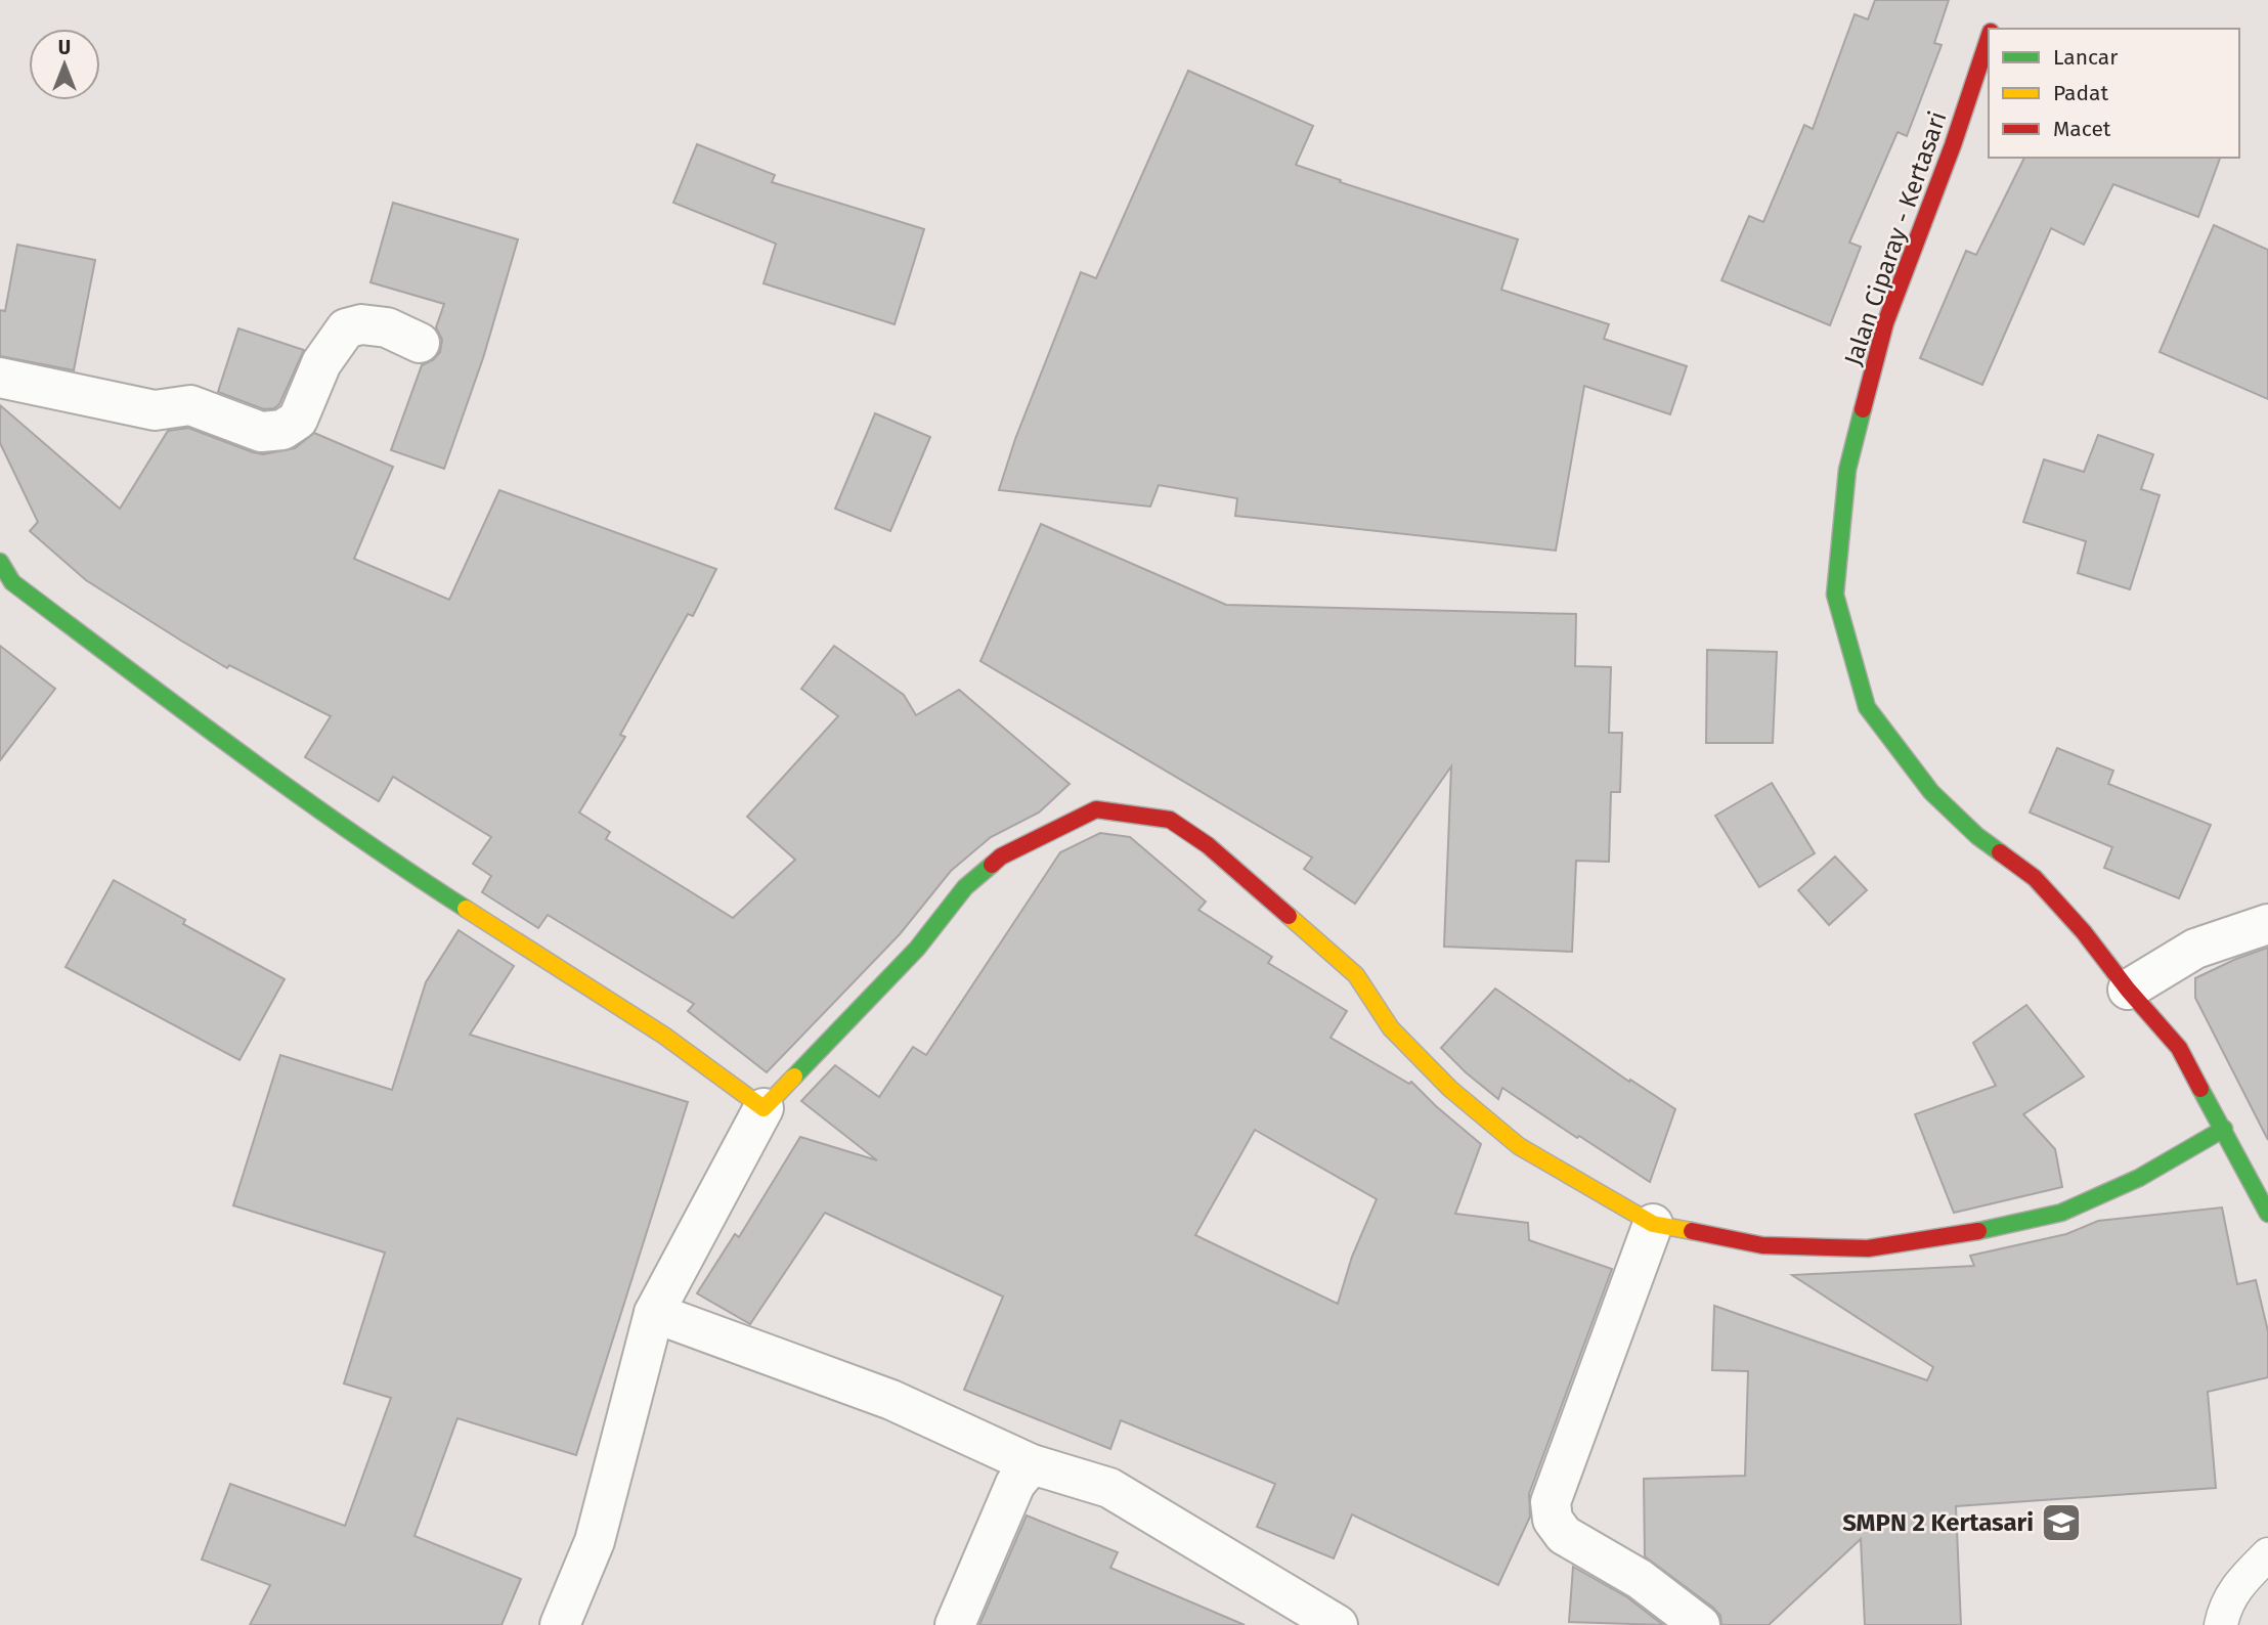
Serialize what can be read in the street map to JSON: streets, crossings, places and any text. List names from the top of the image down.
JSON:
{
  "streets": {
    "street": ["Jalan Ciparay - Kertasari"]
  },
  "places": {
    "school or university": ["SMPN 2 Kertasari"]
  },
  "legend": ["Lancar", "Padat", "Macet"],
  "north": "top"
}
